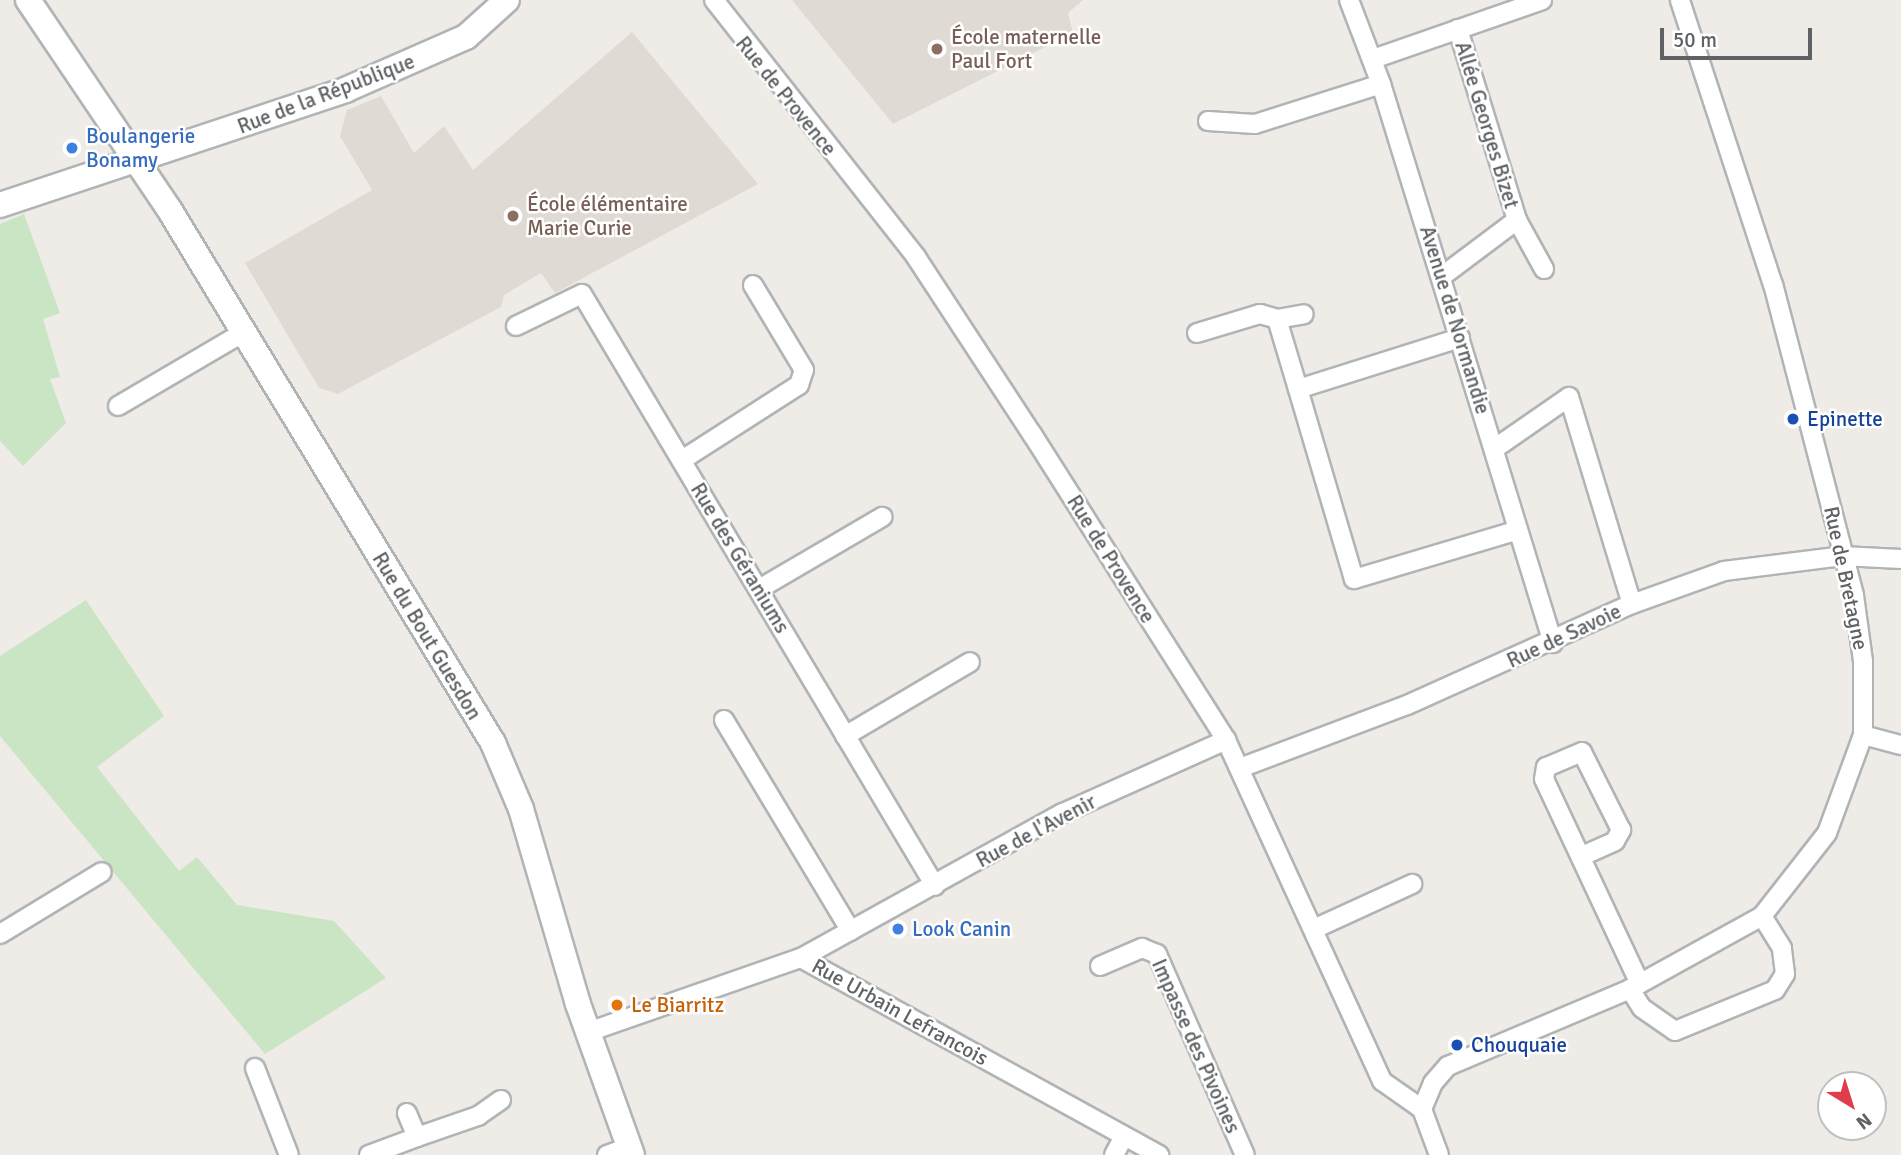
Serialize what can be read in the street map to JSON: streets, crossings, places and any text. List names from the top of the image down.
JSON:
{
  "streets": {
    "street": [
      "Rue de la République",
      "Rue de Provence",
      "Allée Georges Bizet",
      "Avenue de Normandie",
      "Rue des Géraniums",
      "Rue de Bretagne",
      "Rue du Bout Guesdon",
      "Rue de Savoie",
      "Rue de l'Avenir",
      "Rue Urbain Lefrancois",
      "Impasse des Pivoines"
    ]
  },
  "crossings": [
    ["Rue de la République", "Rue du Bout Guesdon"],
    ["Rue de Provence", "Rue de Bretagne"],
    ["Rue de Provence", "Rue de Savoie"],
    ["Rue de Provence", "Rue de l'Avenir"],
    ["Allée Georges Bizet", "Avenue de Normandie"],
    ["Avenue de Normandie", "Rue de Savoie"],
    ["Rue des Géraniums", "Rue de l'Avenir"],
    ["Rue de Bretagne", "Rue de Savoie"],
    ["Rue du Bout Guesdon", "Rue Urbain Lefrancois"],
    ["Rue de l'Avenir", "Rue Urbain Lefrancois"]
  ],
  "places": [
    "École maternelle Paul Fort",
    "Boulangerie Bonamy",
    "École élémentaire Marie Curie",
    "Epinette",
    "Look Canin",
    "Le Biarritz",
    "Chouquaie"
  ],
  "scale_bar": "50 m",
  "north": "bottom right"
}
